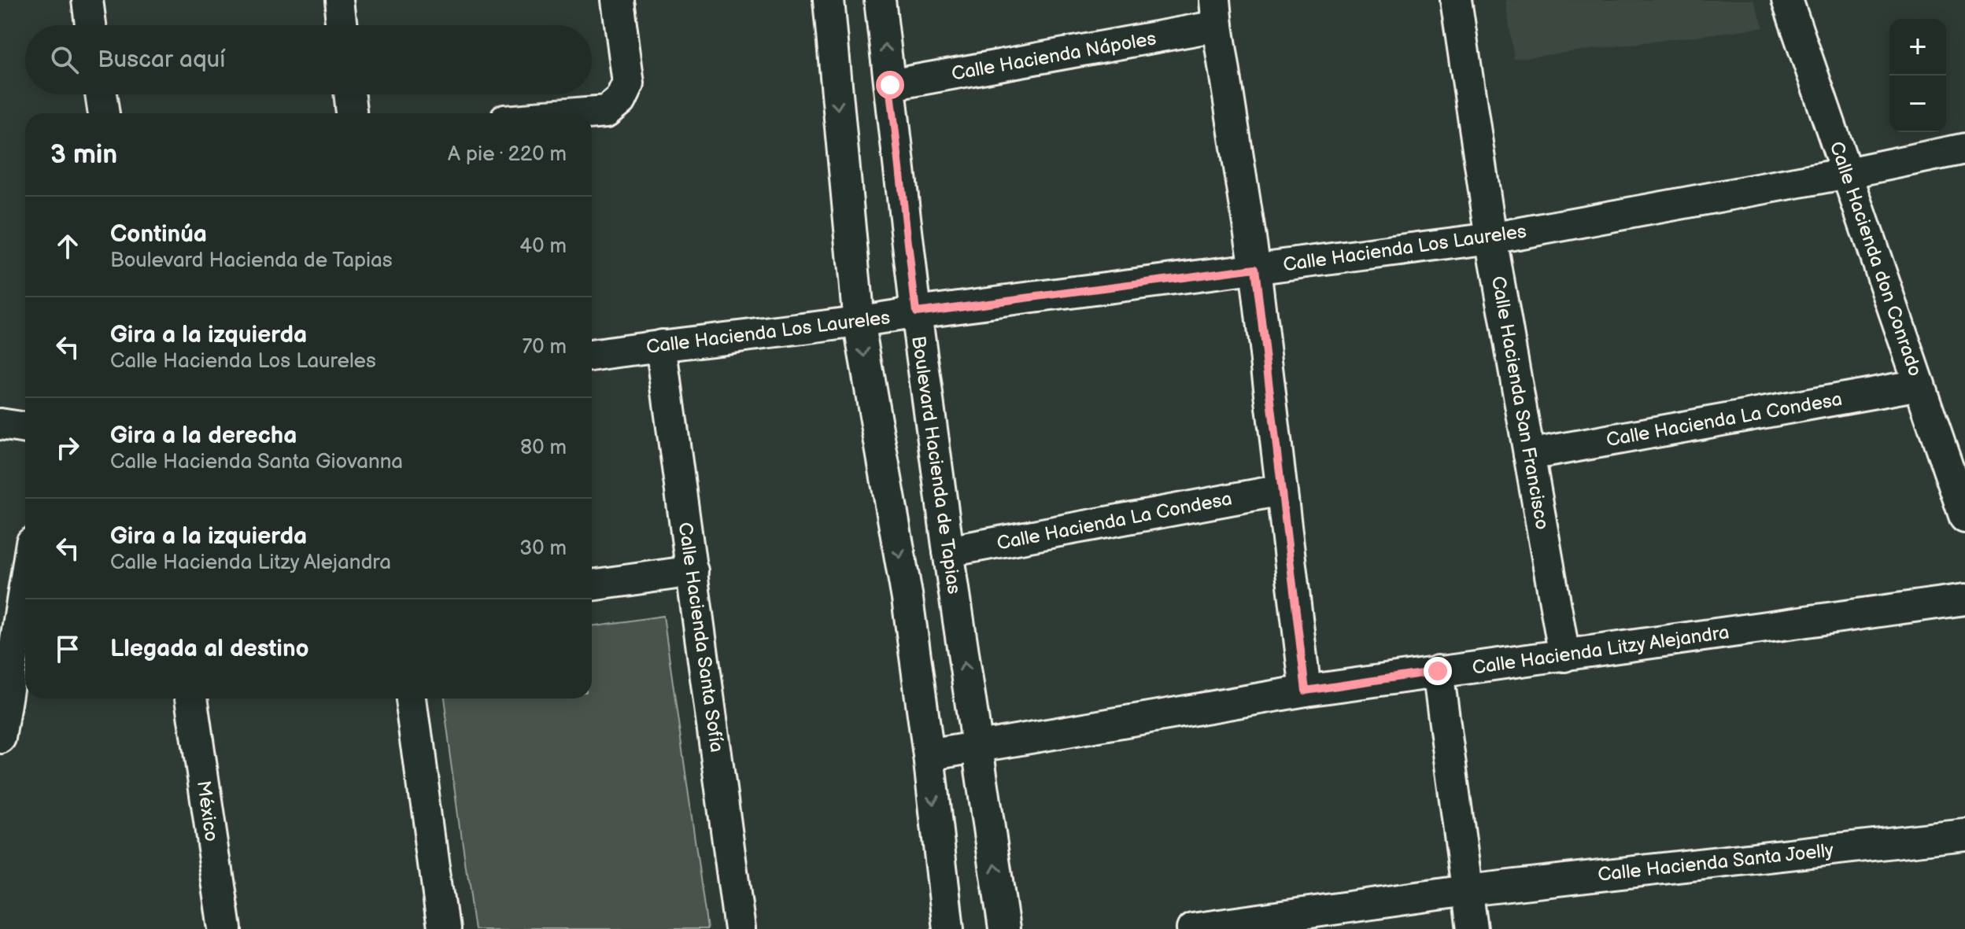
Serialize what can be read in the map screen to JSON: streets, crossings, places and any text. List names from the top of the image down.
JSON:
{
  "streets": {
    "street": [
      "Calle Hacienda Nápoles",
      "Calle Hacienda Los Laureles",
      "Calle Hacienda don Conrado",
      "Calle Hacienda San Francisco",
      "Calle Hacienda La Condesa",
      "Boulevard Hacienda de Tapias",
      "Calle Hacienda Santa Sofía",
      "Calle Hacienda Litzy Alejandra",
      "México",
      "Calle Hacienda Santa Joelly"
    ]
  },
  "crossings": [
    ["Calle Hacienda Nápoles", "Boulevard Hacienda de Tapias"],
    ["Calle Hacienda Los Laureles", "Calle Hacienda don Conrado"],
    ["Calle Hacienda Los Laureles", "Calle Hacienda San Francisco"],
    ["Calle Hacienda Los Laureles", "Boulevard Hacienda de Tapias"],
    ["Calle Hacienda Los Laureles", "Calle Hacienda Santa Sofía"],
    ["Calle Hacienda don Conrado", "Calle Hacienda La Condesa"],
    ["Calle Hacienda San Francisco", "Calle Hacienda La Condesa"],
    ["Calle Hacienda San Francisco", "Calle Hacienda Litzy Alejandra"],
    ["Calle Hacienda La Condesa", "Boulevard Hacienda de Tapias"],
    ["Boulevard Hacienda de Tapias", "Calle Hacienda Litzy Alejandra"]
  ],
  "page": {
    "map_buttons": ["+", "−"],
    "search": "Buscar aquí",
    "heading": ["3 min", "A pie · 220 m"],
    "list": [
      ["Continúa", "Boulevard Hacienda de Tapias", "40 m"],
      ["Gira a la izquierda", "Calle Hacienda Los Laureles", "70 m"],
      ["Gira a la derecha", "Calle Hacienda Santa Giovanna", "80 m"],
      ["Gira a la izquierda", "Calle Hacienda Litzy Alejandra", "30 m"],
      "Llegada al destino"
    ]
  }
}
